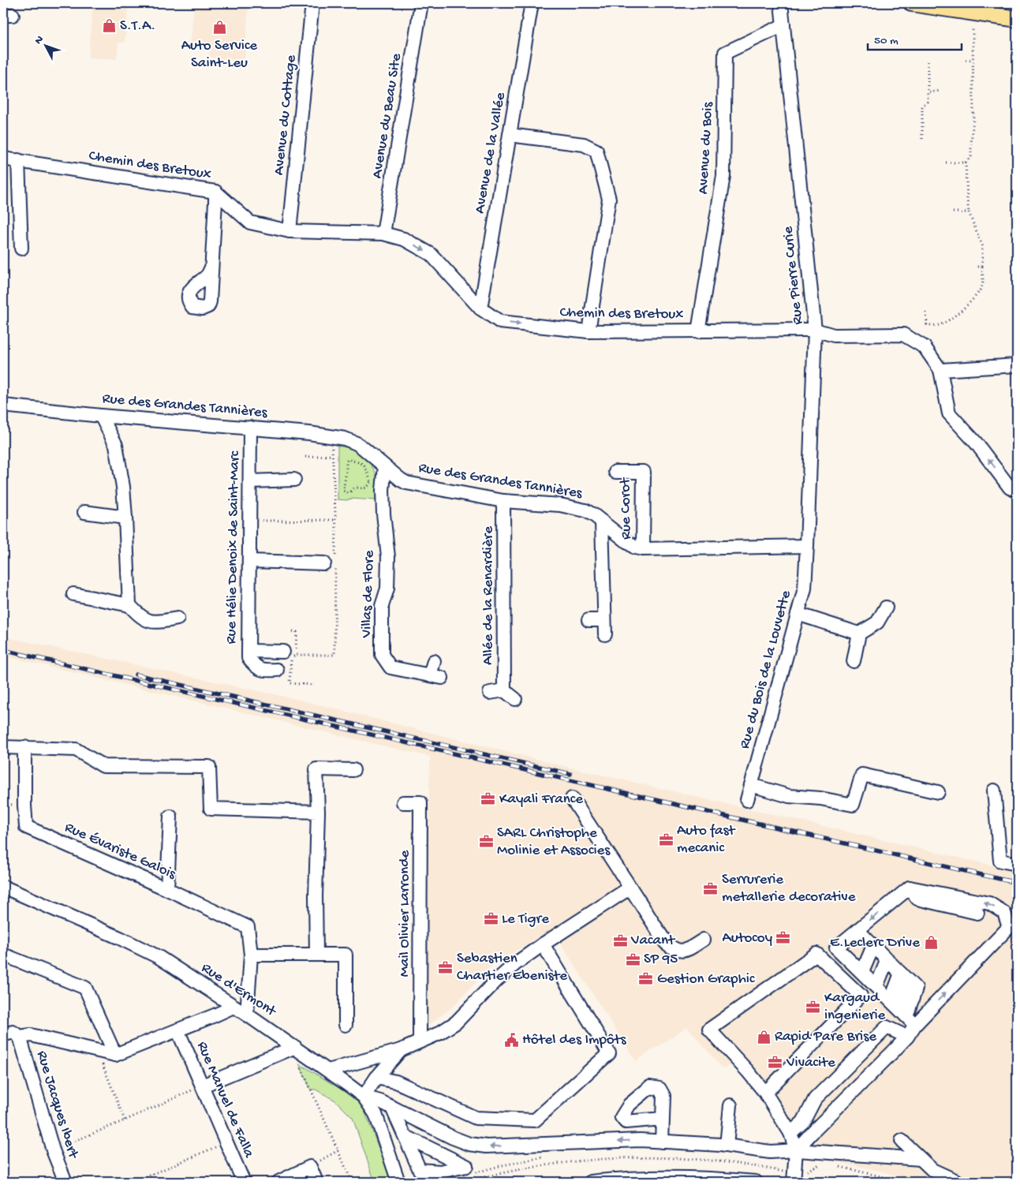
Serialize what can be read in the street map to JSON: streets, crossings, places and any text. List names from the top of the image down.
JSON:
{
  "streets": {
    "street": [
      "Avenue du Cottage",
      "Avenue du Beau Site",
      "Avenue du Bois",
      "Avenue de la Vallée",
      "Chemin des Bretoux",
      "Rue Pierre Curie",
      "Rue des Grandes Tannières",
      "Rue Corot",
      "Rue Hélie Denoix de Saint-Marc",
      "Villas de Flore",
      "Allée de la Renardière",
      "Rue du Bois de la Louvette",
      "Rue Évariste Galois",
      "Mail Olivier Larronde",
      "Rue d'Ermont",
      "Rue Manuel de Falla",
      "Rue Jacques Ibert"
    ]
  },
  "crossings": [
    ["Avenue du Cottage", "Chemin des Bretoux"],
    ["Avenue du Beau Site", "Chemin des Bretoux"],
    ["Avenue du Bois", "Chemin des Bretoux"],
    ["Avenue du Bois", "Rue Pierre Curie"],
    ["Avenue de la Vallée", "Chemin des Bretoux"],
    ["Chemin des Bretoux", "Rue Pierre Curie"],
    ["Rue Pierre Curie", "Rue des Grandes Tannières"],
    ["Rue Pierre Curie", "Rue du Bois de la Louvette"],
    ["Rue des Grandes Tannières", "Rue Corot"],
    ["Rue des Grandes Tannières", "Rue Hélie Denoix de Saint-Marc"],
    ["Rue des Grandes Tannières", "Villas de Flore"],
    ["Rue des Grandes Tannières", "Allée de la Renardière"],
    ["Rue des Grandes Tannières", "Rue du Bois de la Louvette"],
    ["Rue Évariste Galois", "Rue d'Ermont"]
  ],
  "places": {
    "shop": [
      "S.T.A.",
      "Auto Service Saint-Leu",
      "E.Leclerc Drive",
      "Rapid Pare Brise"
    ],
    "office": [
      "Kayali France",
      "Auto fast mecanic",
      "SARL Christophe Molinie et Associes",
      "Serrurerie metallerie decorative",
      "Le Tigre",
      "Autocoy",
      "Vacant",
      "SP 95",
      "Sebastien Chartier Ebeniste",
      "Gestion Graphic",
      "Kargaud ingenierie",
      "Vivacite"
    ],
    "public building": ["Hôtel des Impôts"]
  },
  "scale_bar": "50 m",
  "north": "top left"
}
